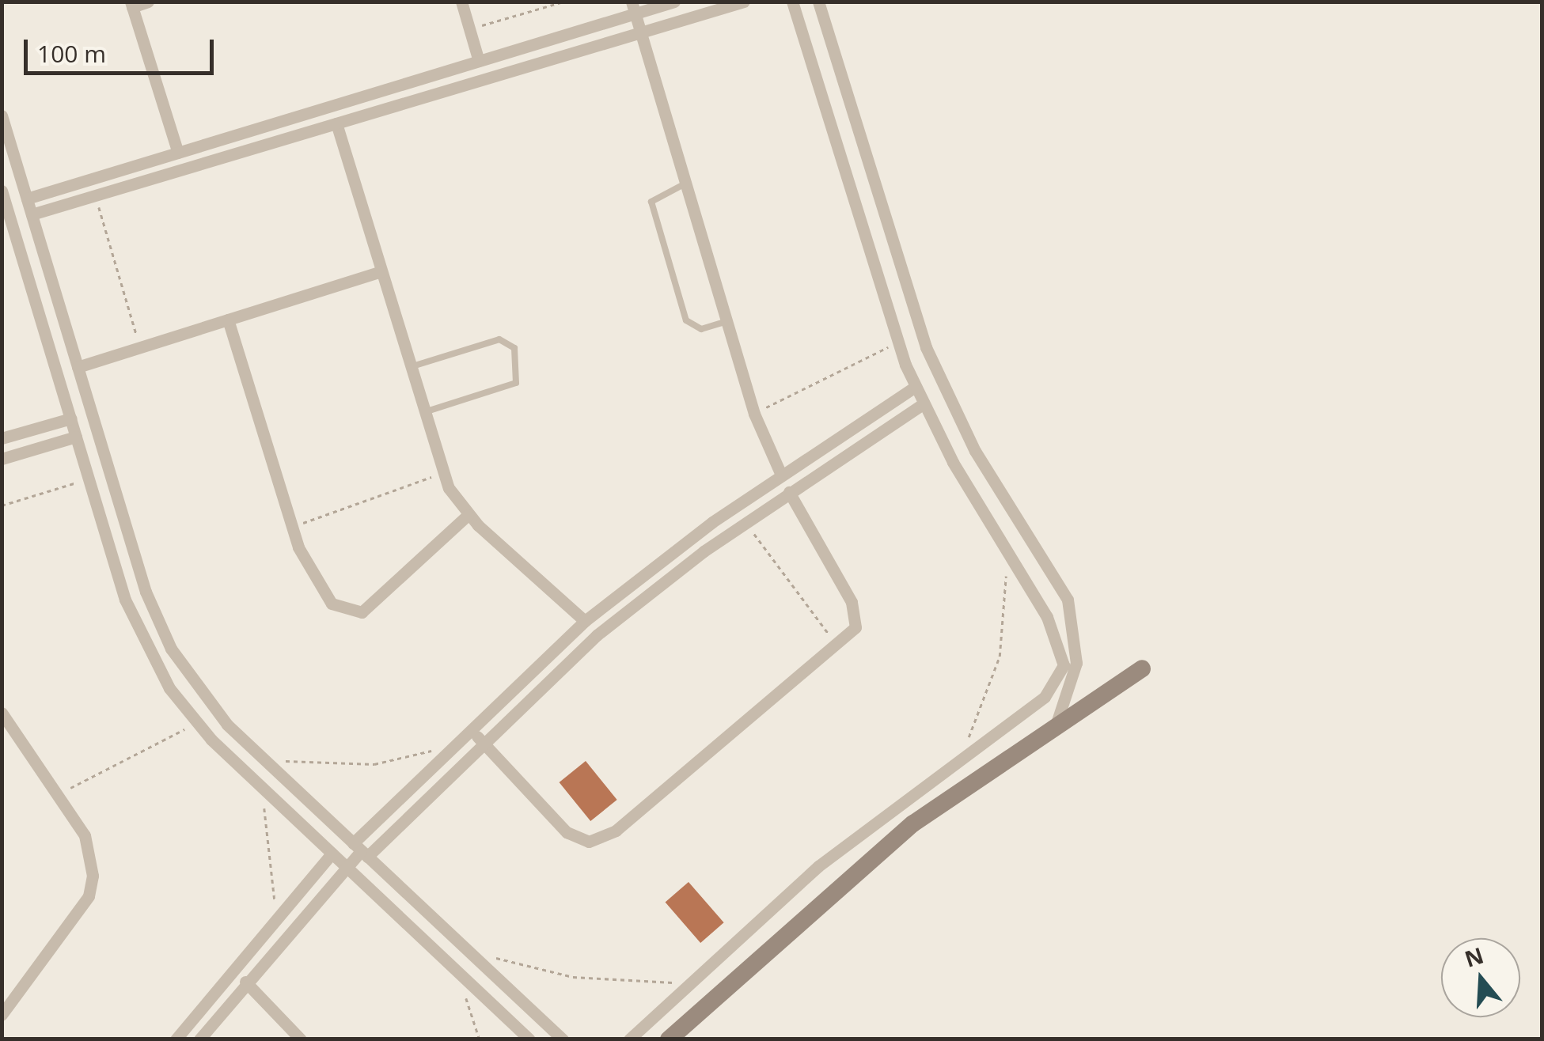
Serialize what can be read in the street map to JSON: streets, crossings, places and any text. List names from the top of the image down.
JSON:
{
  "scale_bar": "100 m",
  "north": "top"
}
